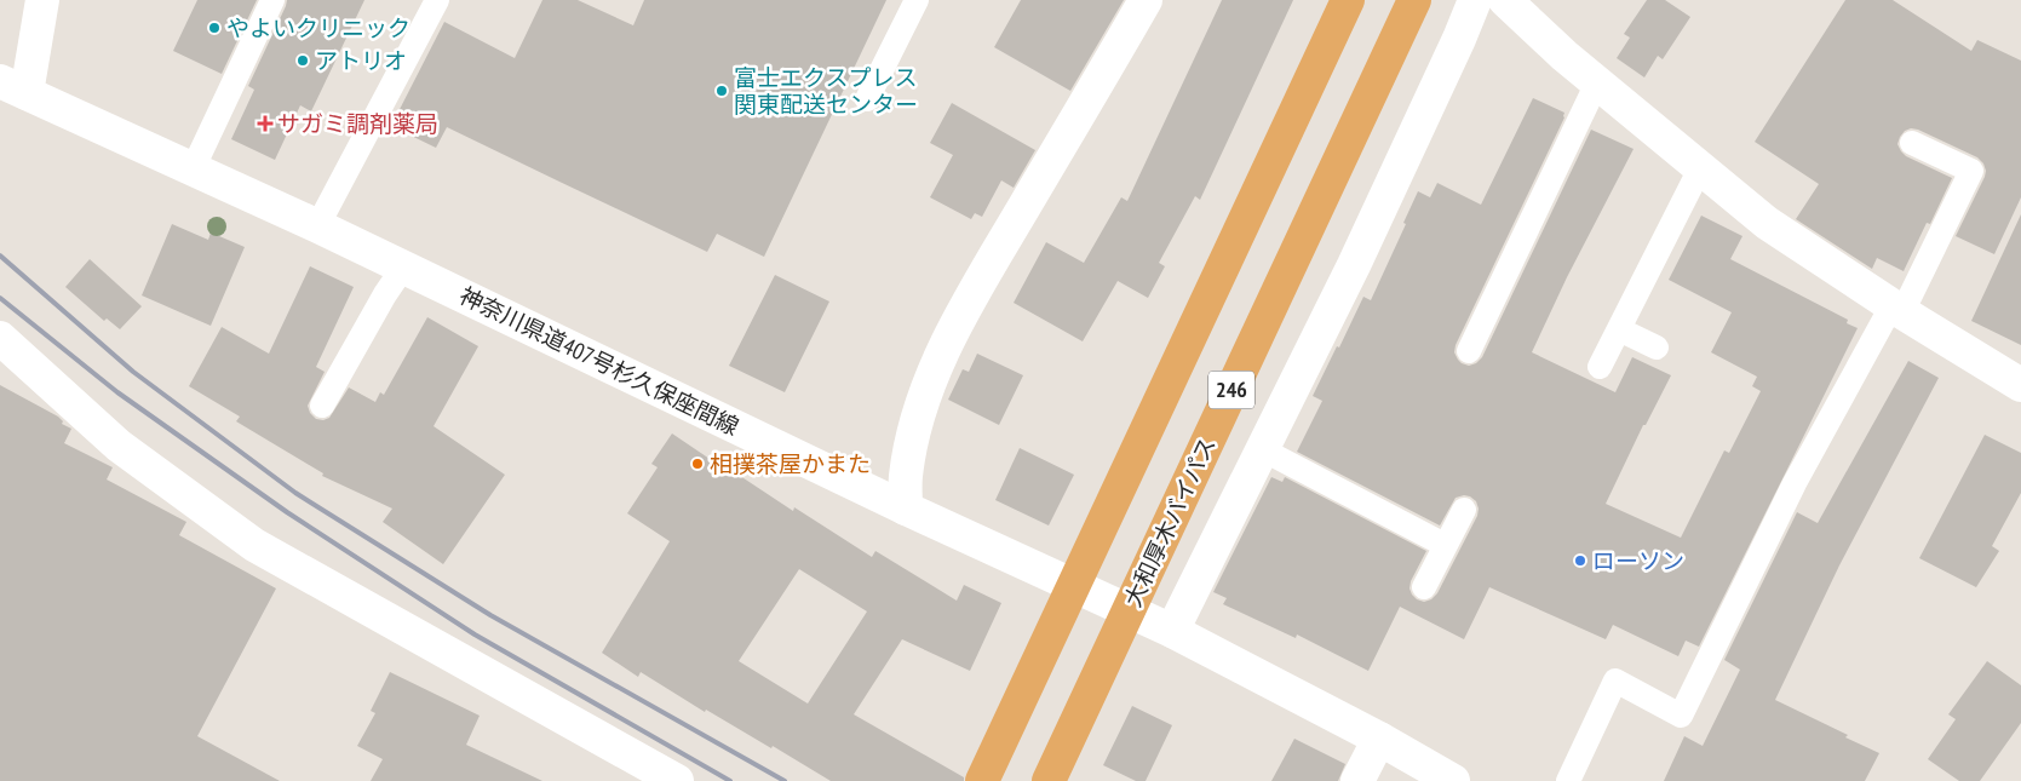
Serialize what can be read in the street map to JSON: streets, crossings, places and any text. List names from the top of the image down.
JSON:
{
  "streets": {
    "highway": ["246", "大和厚木バイパス"],
    "street": ["神奈川県道407号杉久保座間線"]
  },
  "places": {
    "other": [
      "やよいクリニック",
      "アトリオ",
      "富士エクスプレス 関東配送センター",
      "相撲茶屋かまた",
      "ローソン"
    ],
    "health": ["サガミ調剤薬局"]
  }
}
